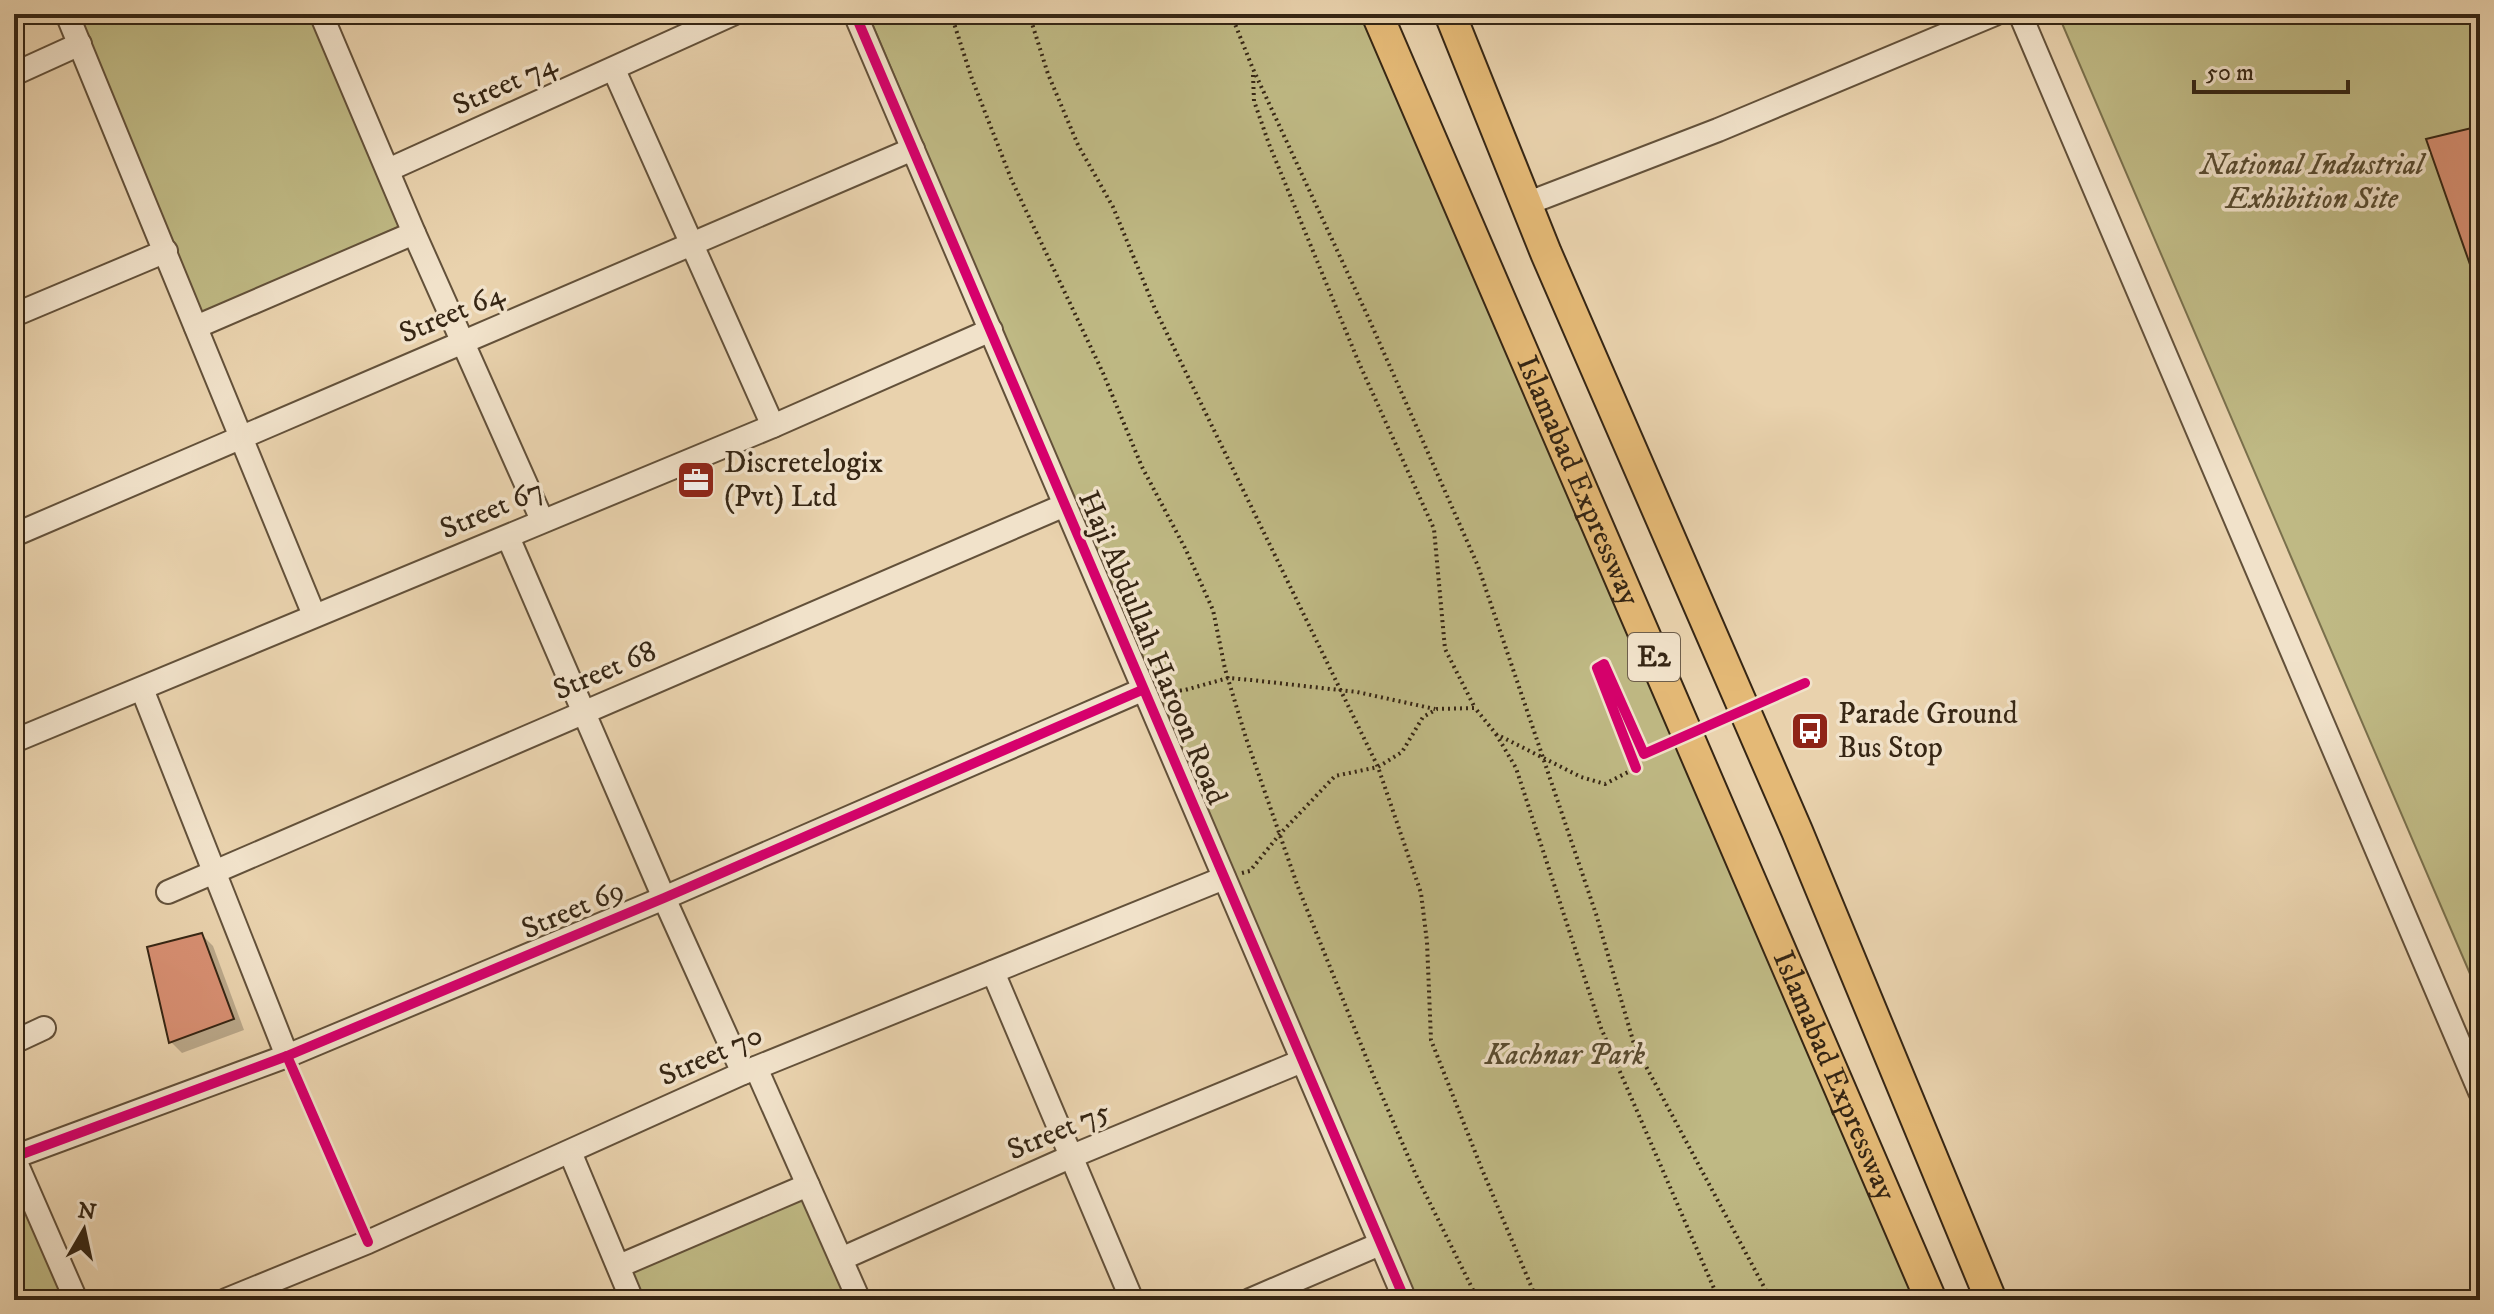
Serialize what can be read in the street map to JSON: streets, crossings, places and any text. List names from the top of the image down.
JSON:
{
  "streets": {
    "highway": ["Islamabad Expressway", "E2"],
    "street": [
      "Street 74",
      "Street 64",
      "Street 67",
      "Haji Abdullah Haroon Road",
      "Street 68",
      "Street 69",
      "Street 70",
      "Street 75"
    ]
  },
  "crossings": [
    ["Street 64", "Haji Abdullah Haroon Road"],
    ["Street 67", "Haji Abdullah Haroon Road"],
    ["Haji Abdullah Haroon Road", "Street 68"],
    ["Haji Abdullah Haroon Road", "Street 69"],
    ["Haji Abdullah Haroon Road", "Street 70"],
    ["Haji Abdullah Haroon Road", "Street 75"]
  ],
  "parks": ["National Industrial Exhibition Site", "Kachnar Park"],
  "places": {
    "office": ["Discretelogix (Pvt) Ltd"],
    "bus stop": ["Parade Ground Bus Stop"]
  },
  "scale_bar": "50 m",
  "north": "top"
}
